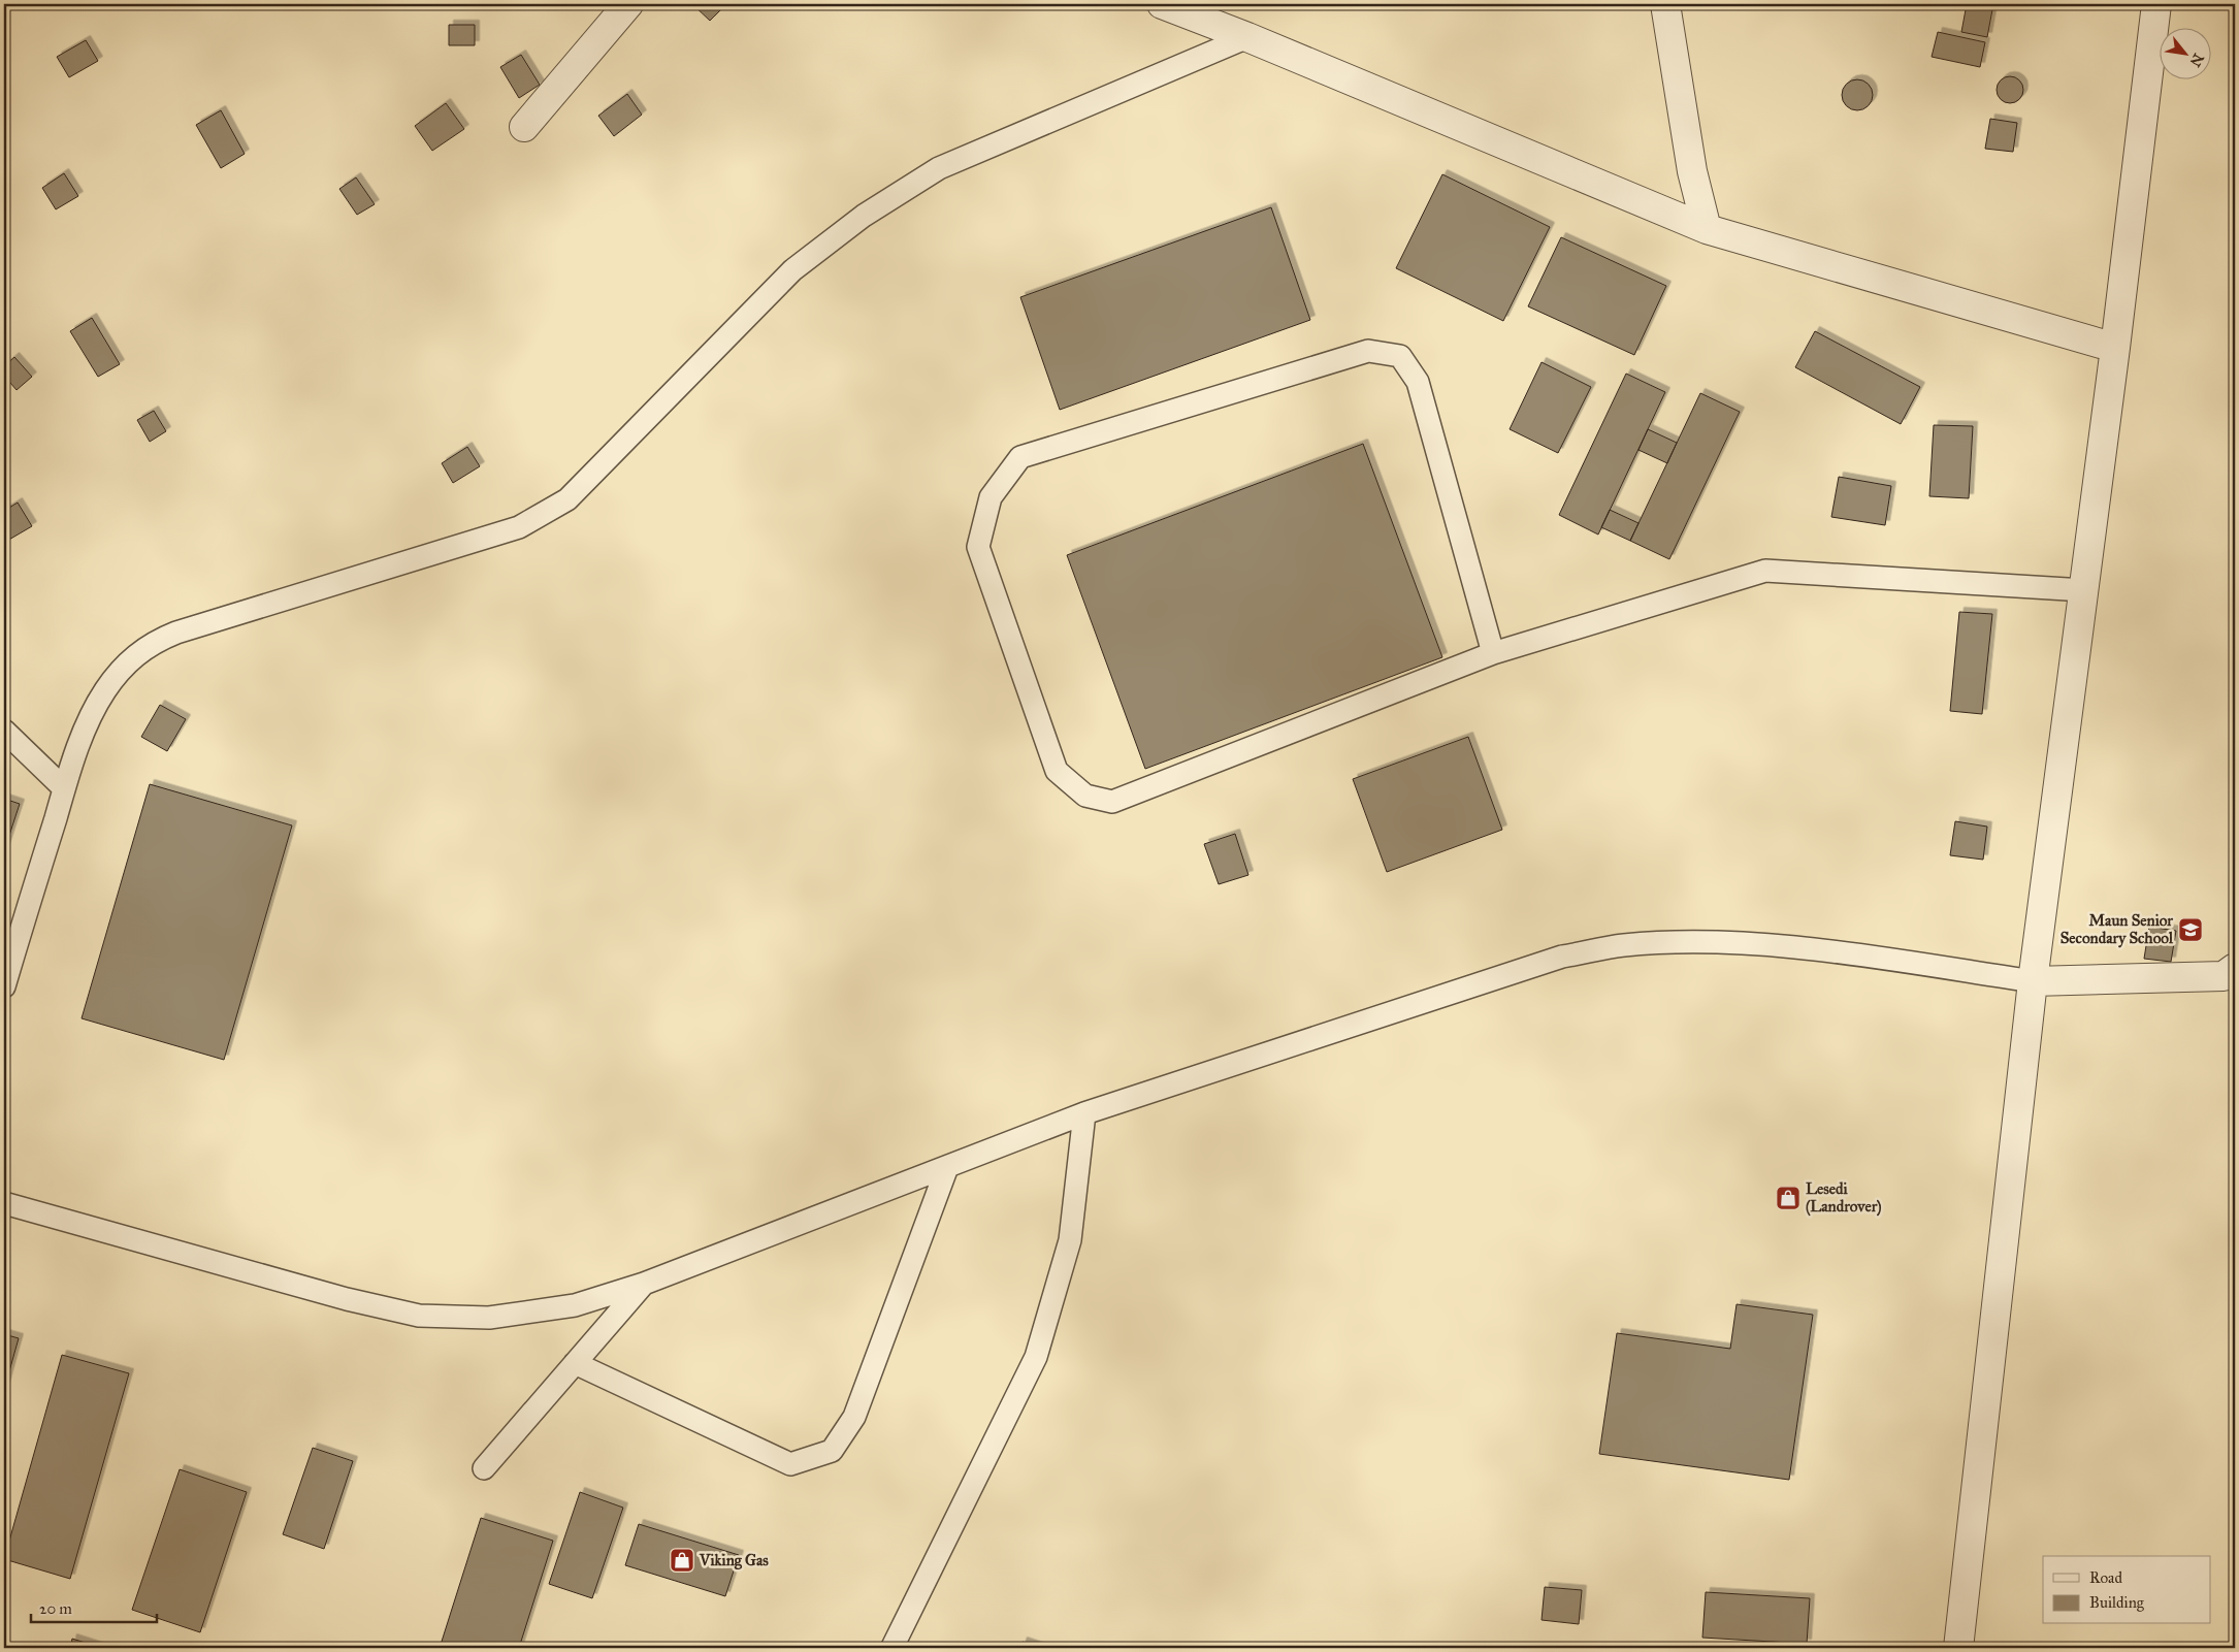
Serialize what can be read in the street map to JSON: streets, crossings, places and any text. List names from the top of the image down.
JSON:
{
  "places": {
    "school or university": ["Maun Senior Secondary School"],
    "shop": ["Lesedi (Landrover)", "Viking Gas"]
  },
  "legend": ["Road", "Building"],
  "scale_bar": "20 m",
  "north": "bottom right"
}
